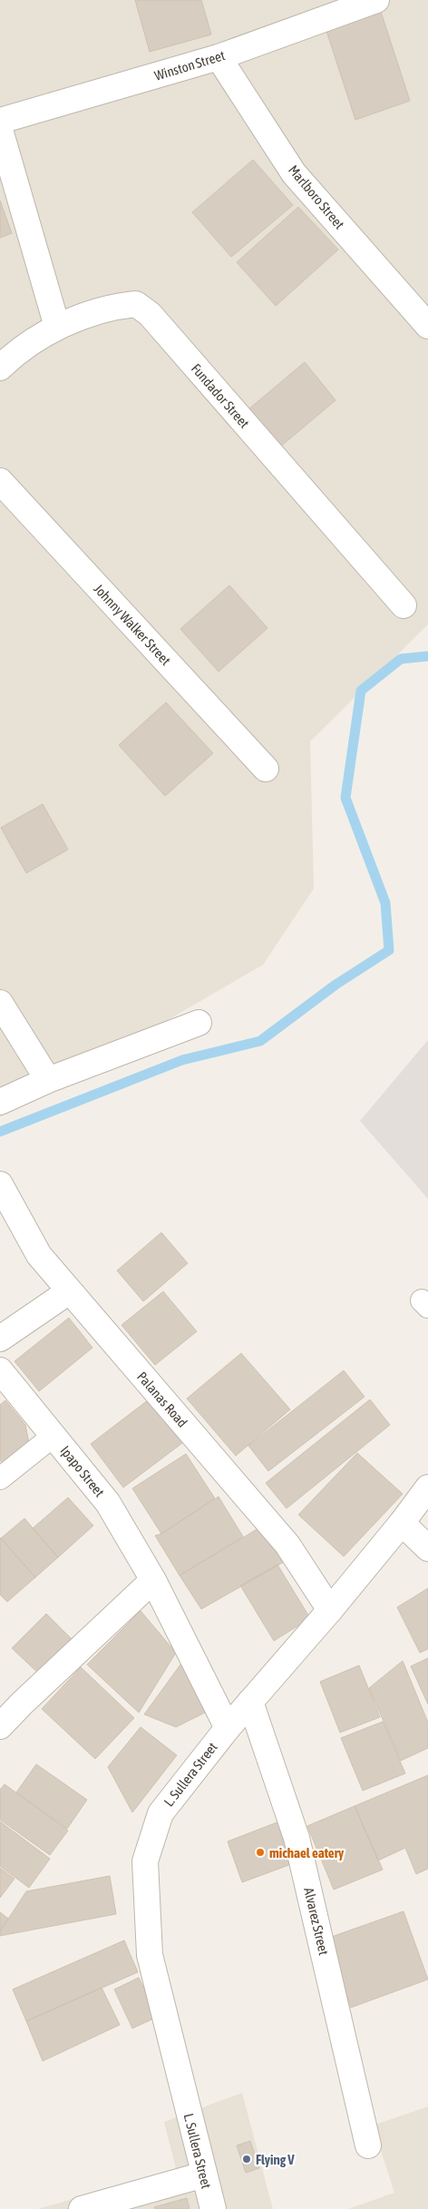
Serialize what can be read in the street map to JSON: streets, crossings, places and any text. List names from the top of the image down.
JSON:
{
  "streets": {
    "street": [
      "Winston Street",
      "Marlboro Street",
      "Fundador Street",
      "Johnny Walker Street",
      "Palanas Road",
      "Ipapo Street",
      "L. Sullera Street",
      "Alvarez Street"
    ]
  },
  "crossings": [
    ["Winston Street", "Marlboro Street"],
    ["Palanas Road", "L. Sullera Street"],
    ["Ipapo Street", "L. Sullera Street"],
    ["L. Sullera Street", "Alvarez Street"]
  ],
  "places": ["michael eatery", "Flying V"]
}
